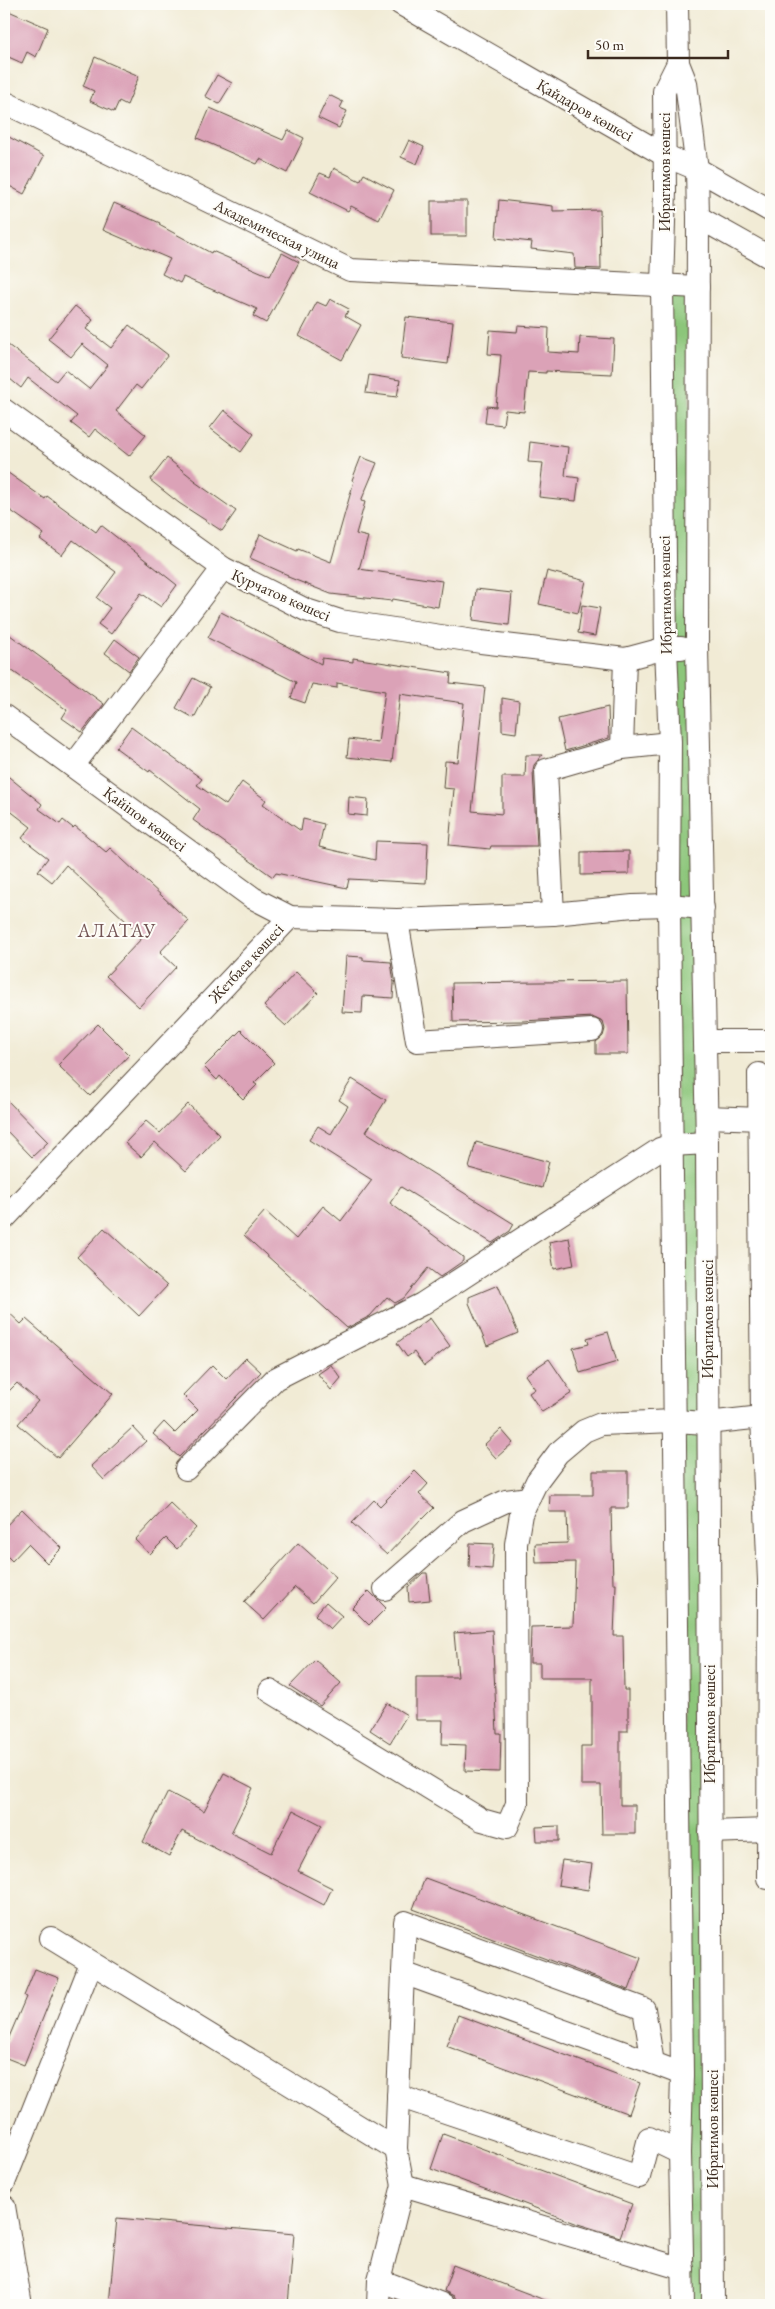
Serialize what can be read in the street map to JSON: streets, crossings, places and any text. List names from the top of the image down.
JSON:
{
  "streets": {
    "street": [
      "Қайдаров көшесі",
      "Ибрагимов көшесі",
      "Академическая улица",
      "Курчатов көшесі",
      "Қайіпов көшесі",
      "Жетбаев көшесі"
    ]
  },
  "crossings": [
    ["Қайдаров көшесі", "Ибрагимов көшесі"],
    ["Ибрагимов көшесі", "Академическая улица"],
    ["Ибрагимов көшесі", "Курчатов көшесі"],
    ["Ибрагимов көшесі", "Жетбаев көшесі"],
    ["Қайіпов көшесі", "Жетбаев көшесі"]
  ],
  "districts": ["АЛАТАУ"],
  "scale_bar": "50 m"
}
